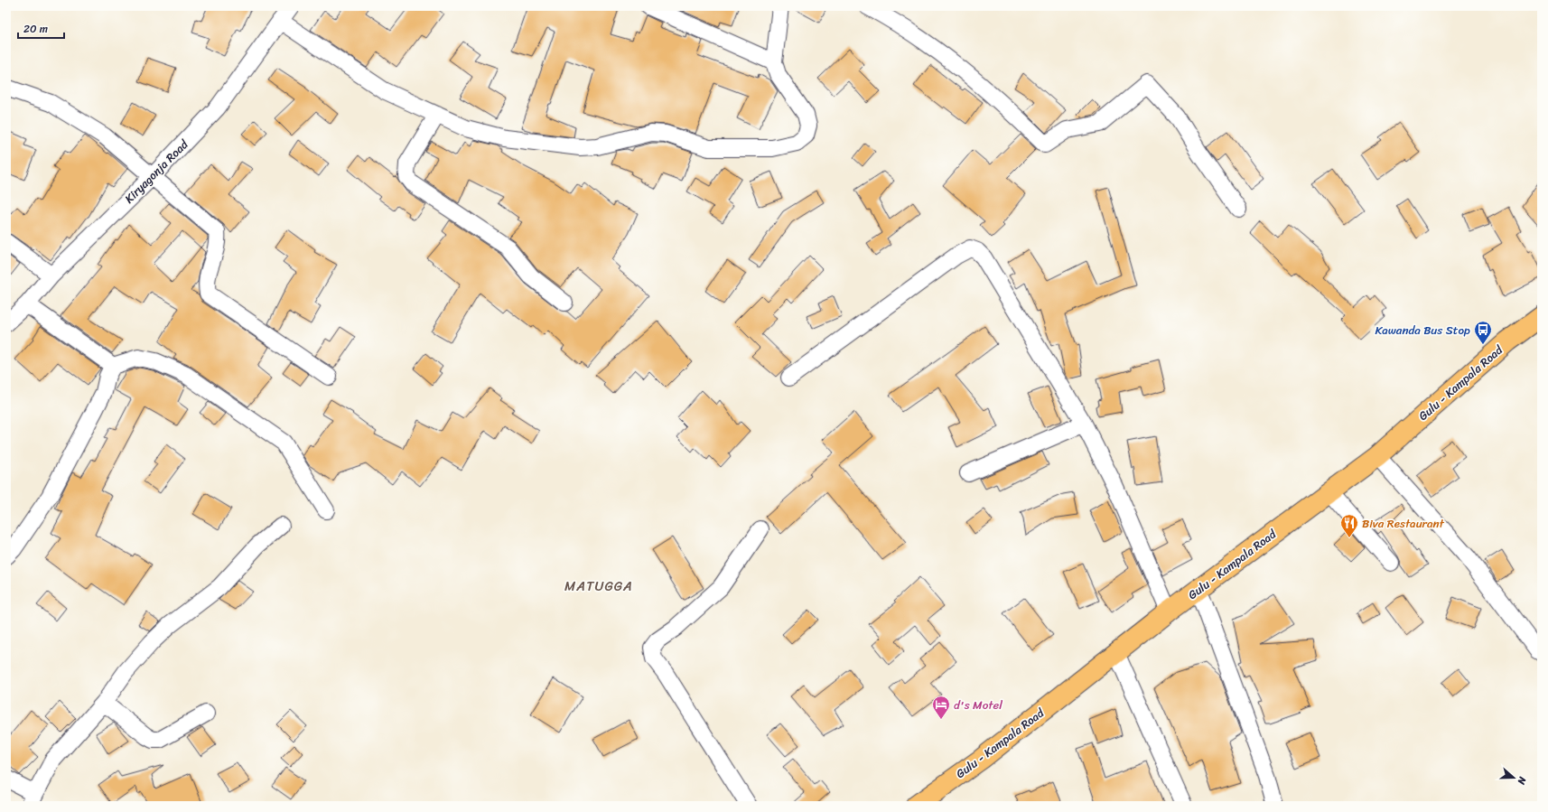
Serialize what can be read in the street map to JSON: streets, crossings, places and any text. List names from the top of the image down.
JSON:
{
  "streets": {
    "main road": ["Gulu - Kampala Road"],
    "street": ["Kiryagonja Road"]
  },
  "districts": ["MATUGGA"],
  "places": {
    "bus stop": ["Kawanda Bus Stop"],
    "restaurant": ["Biva Restaurant"],
    "hotel": ["d's Motel"]
  },
  "scale_bar": "20 m",
  "north": "right"
}
